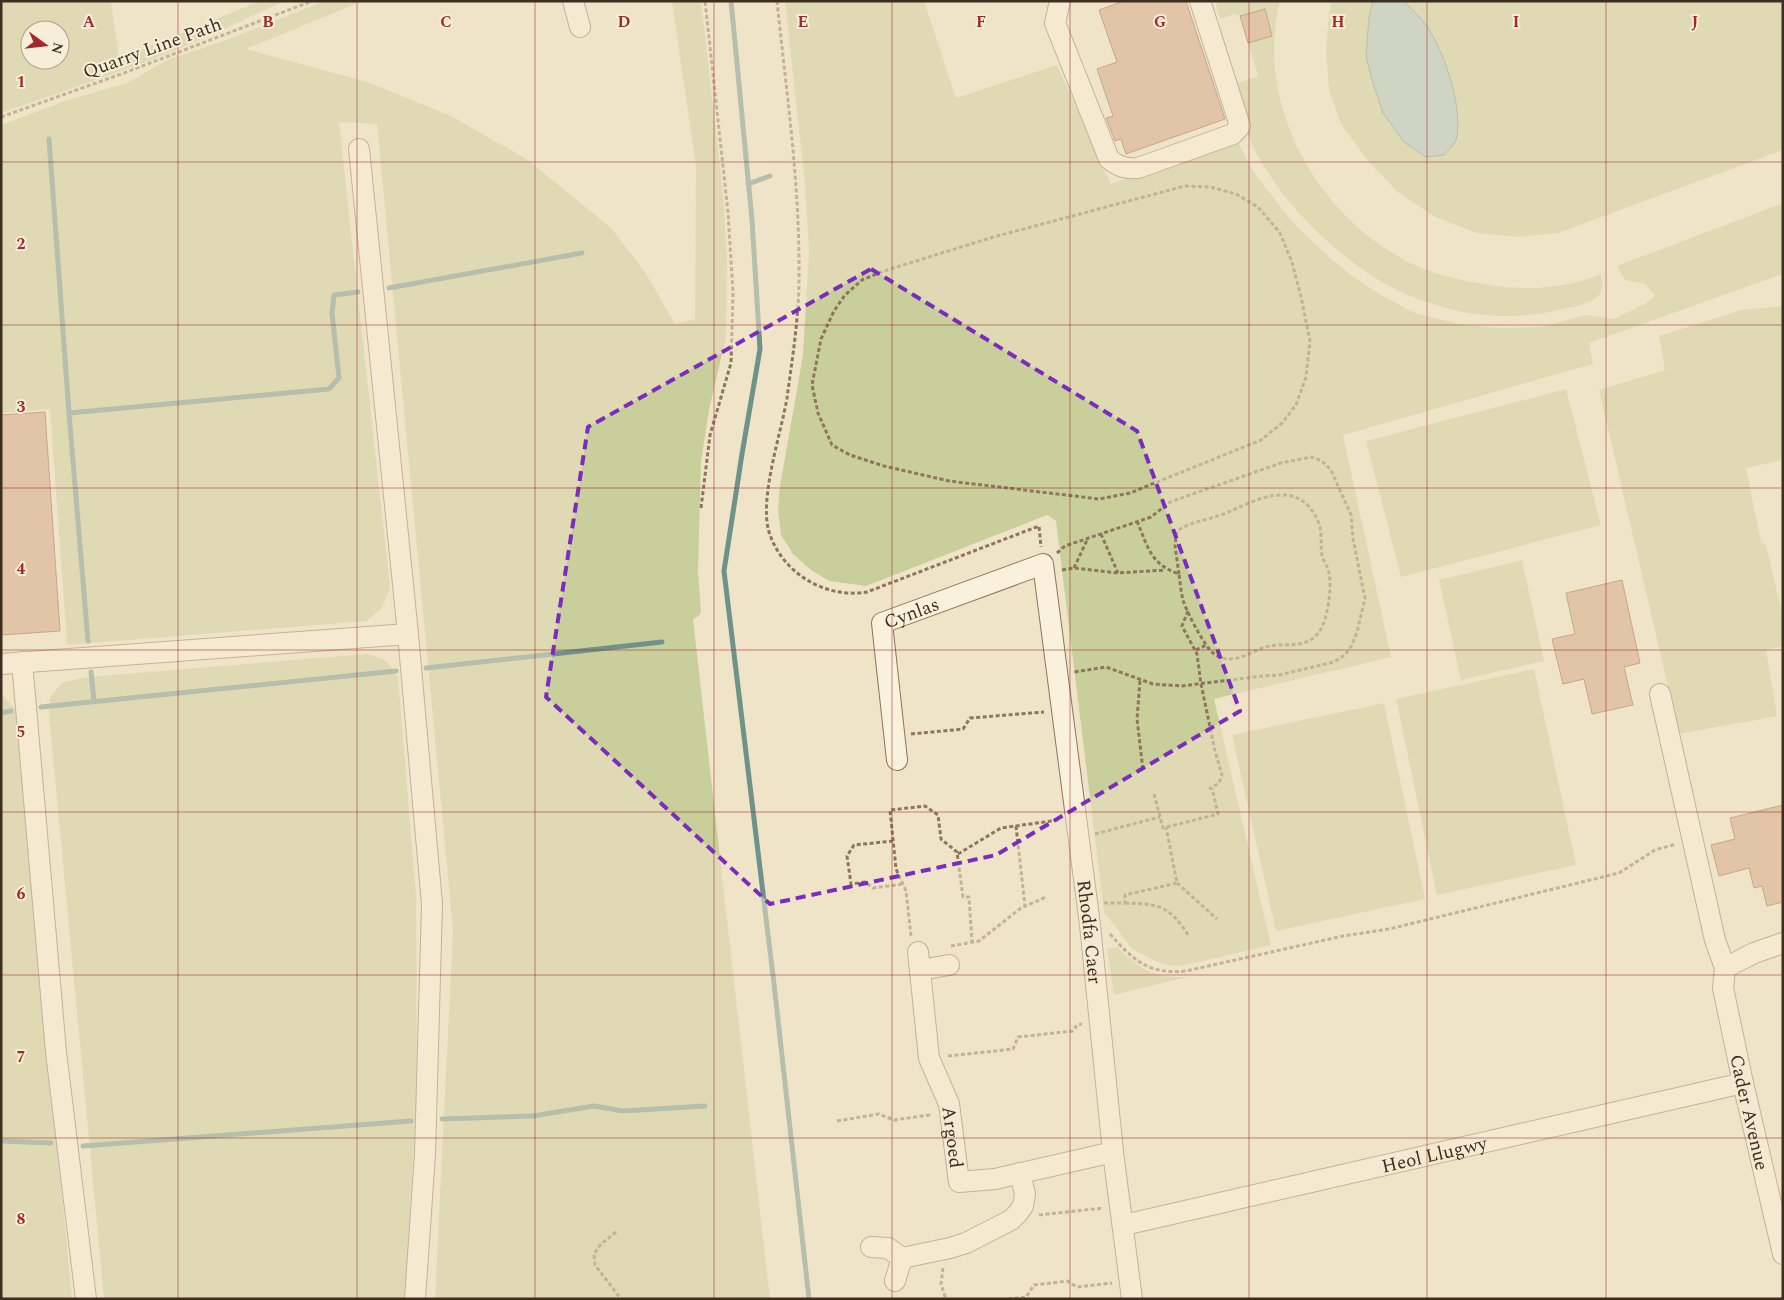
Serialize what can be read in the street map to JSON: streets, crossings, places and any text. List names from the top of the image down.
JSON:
{
  "streets": {
    "street": [
      "Cynlas",
      "Rhodfa Caer",
      "Cader Avenue",
      "Argoed",
      "Heol Llugwy"
    ],
    "path": ["Quarry Line Path"]
  },
  "crossings": [
    ["Cynlas", "Rhodfa Caer"],
    ["Rhodfa Caer", "Argoed"],
    ["Rhodfa Caer", "Heol Llugwy"],
    ["Cader Avenue", "Heol Llugwy"]
  ],
  "north": "right",
  "grid": {
    "columns": [
      "A",
      "B",
      "C",
      "D",
      "E",
      "F",
      "G",
      "H",
      "I",
      "J"
    ],
    "rows": [
      "1",
      "2",
      "3",
      "4",
      "5",
      "6",
      "7",
      "8"
    ]
  }
}
